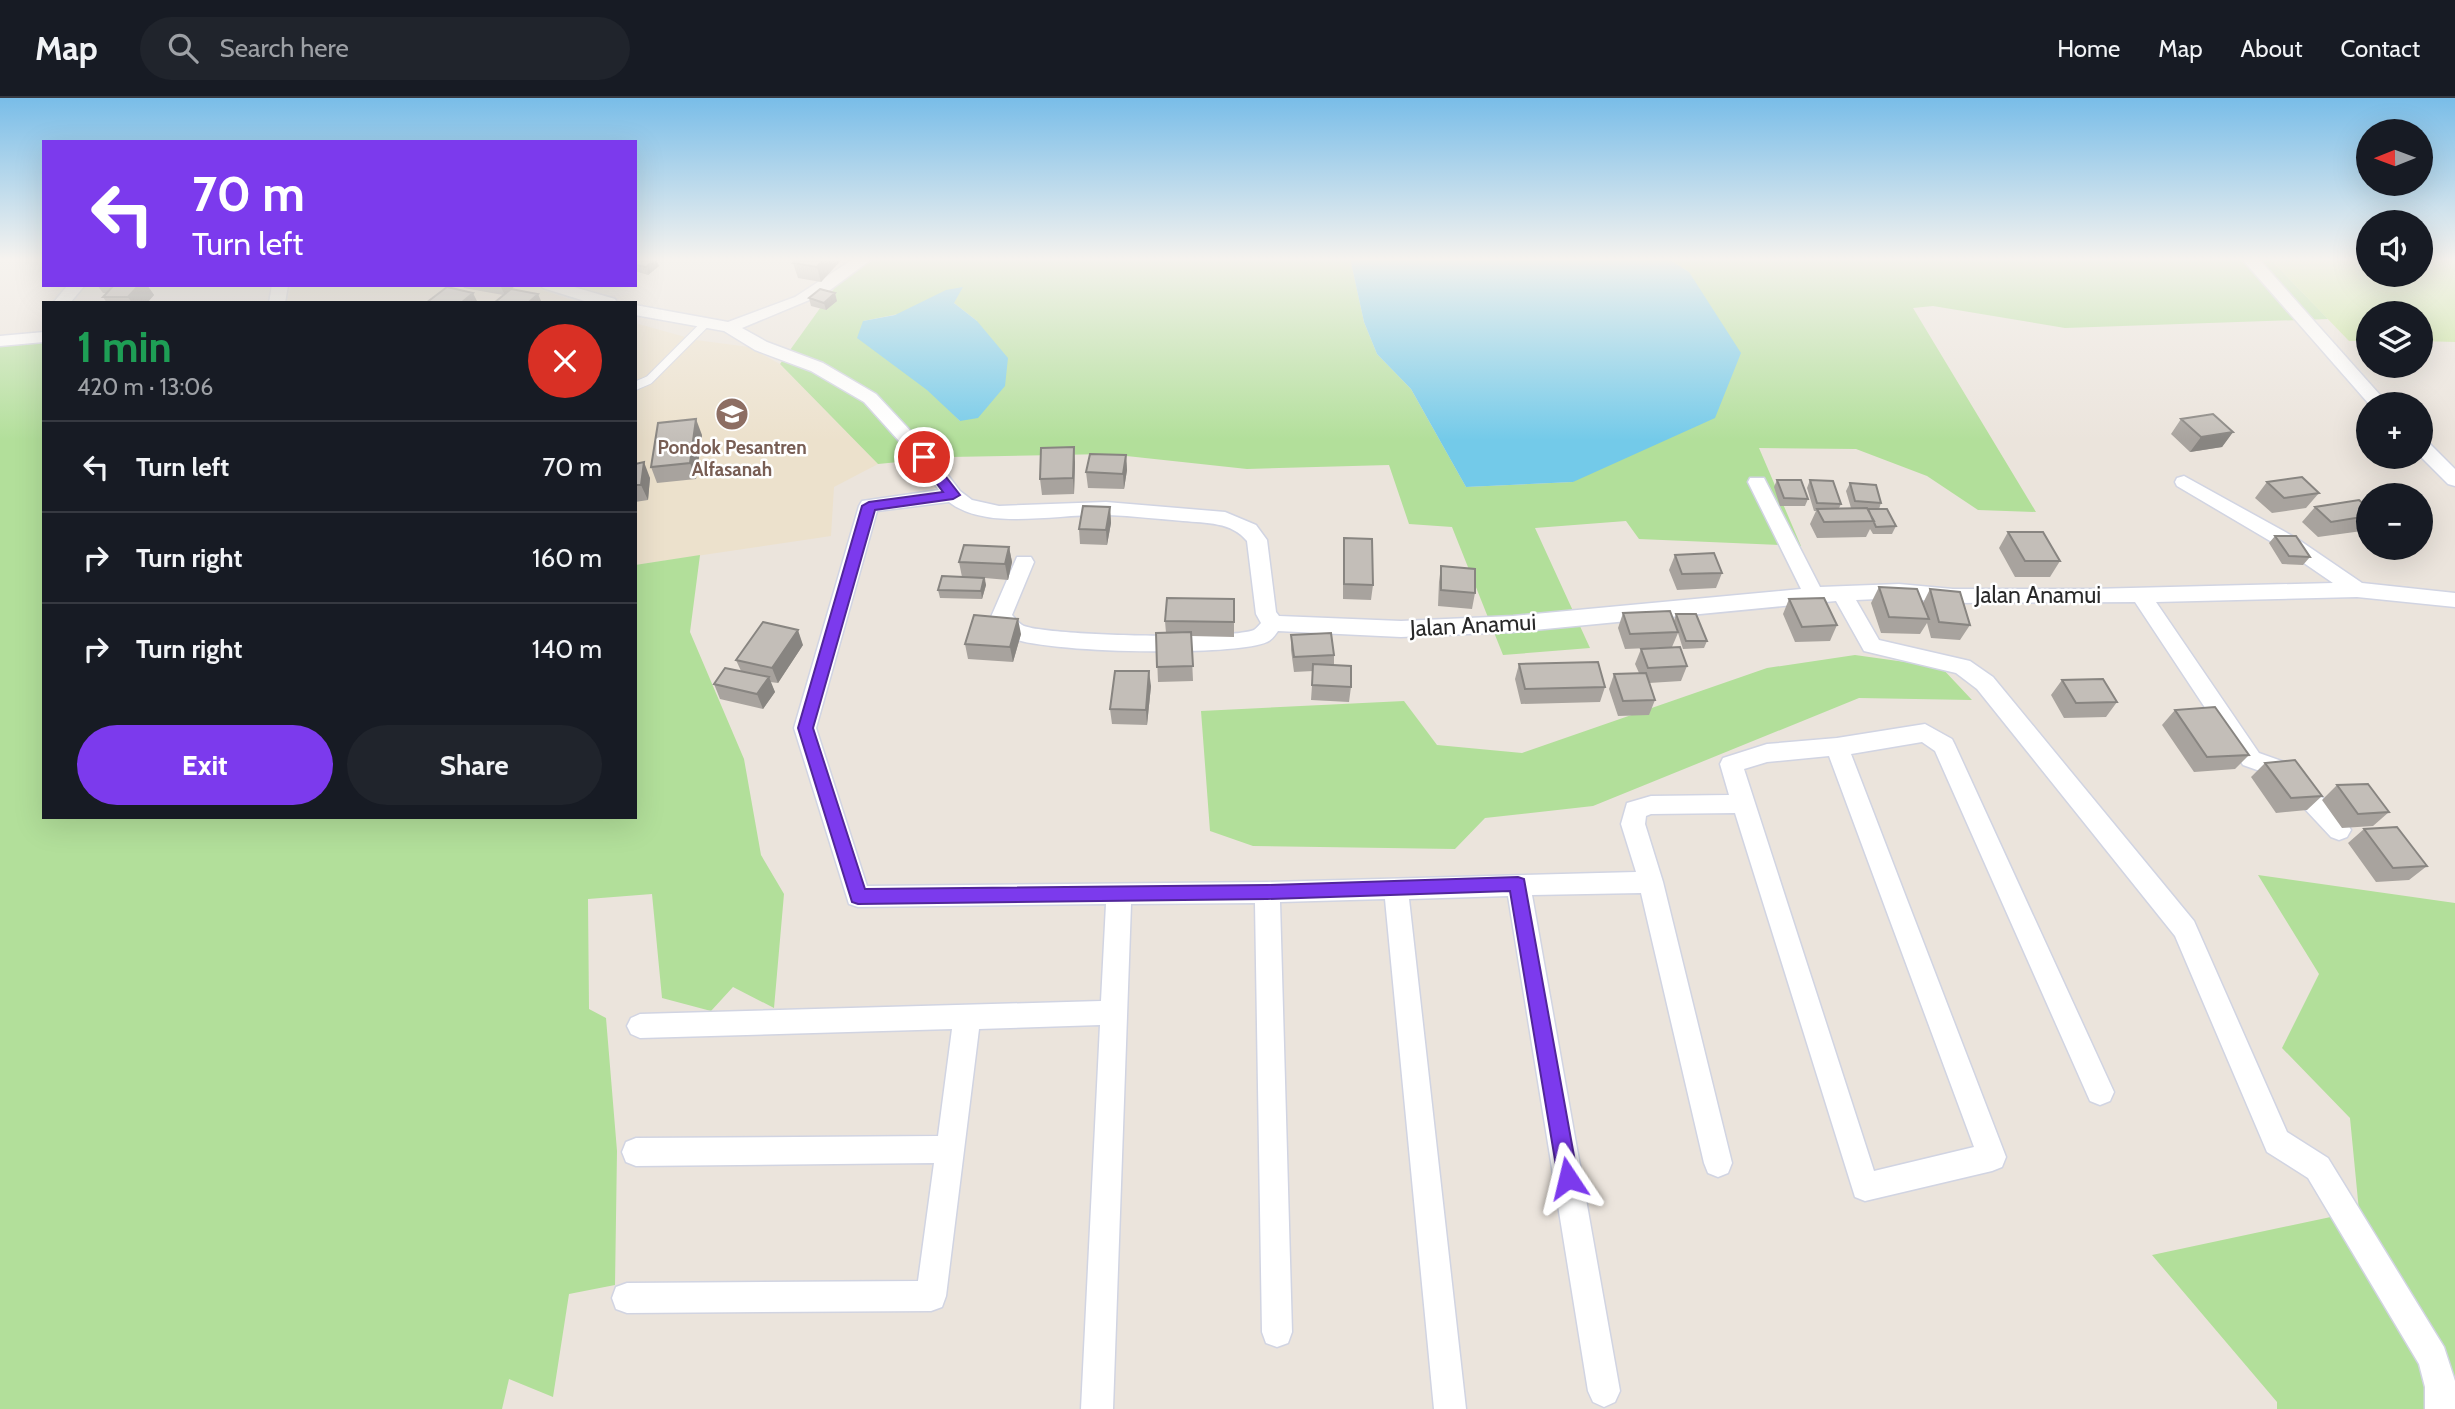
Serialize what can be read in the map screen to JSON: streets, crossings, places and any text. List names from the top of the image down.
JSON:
{
  "streets": {
    "street": ["Jalan Anamui"]
  },
  "places": {
    "school or university": ["Pondok Pesantren Alfasanah"]
  },
  "north": "left",
  "page": {
    "header": "Map",
    "search": "Search here",
    "nav": [
      "Home",
      "Map",
      "About",
      "Contact"
    ],
    "map_buttons": ["+", "−"],
    "turn": ["70 m", "Turn left"],
    "heading": ["1 min", "420 m · 13:06"],
    "list": [
      {
        "name": "Turn left",
        "value": "70 m"
      },
      {
        "name": "Turn right",
        "value": "160 m"
      },
      {
        "name": "Turn right",
        "value": "140 m"
      }
    ],
    "buttons": ["Exit", "Share"]
  }
}
